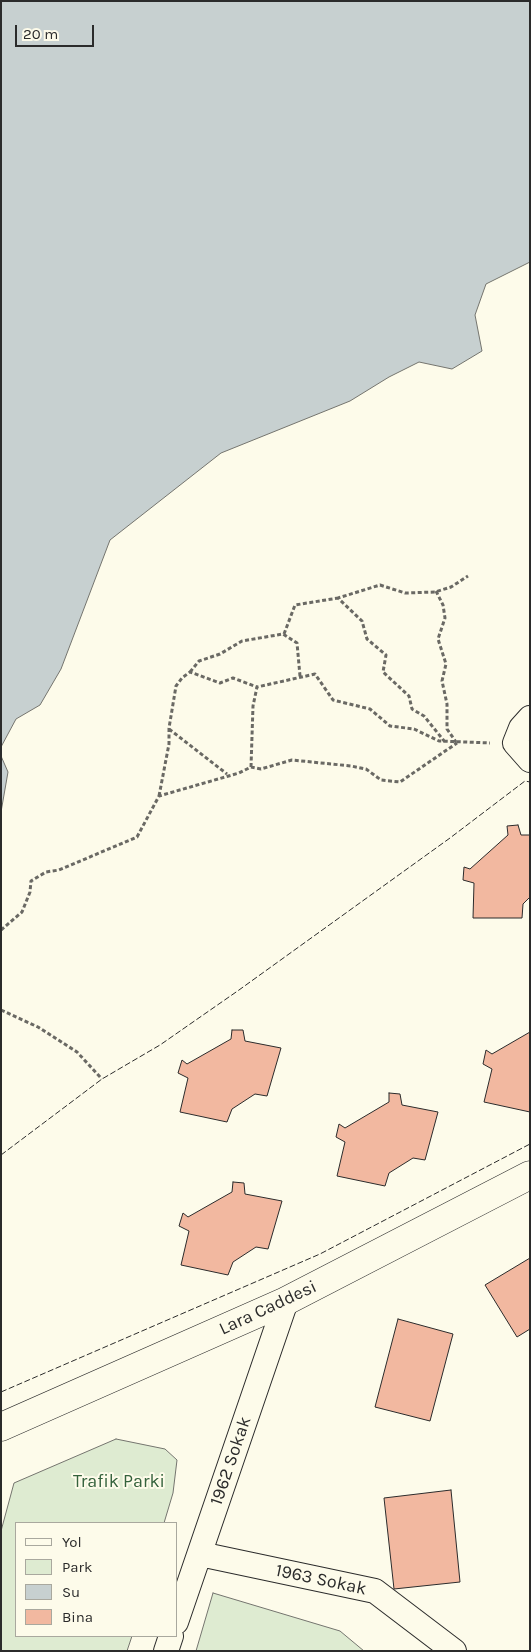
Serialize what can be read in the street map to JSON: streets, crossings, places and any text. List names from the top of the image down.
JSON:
{
  "streets": {
    "street": ["Lara Caddesi", "1962 Sokak", "1963 Sokak"]
  },
  "crossings": [
    ["Lara Caddesi", "1962 Sokak"],
    ["1962 Sokak", "1963 Sokak"]
  ],
  "parks": ["Trafik Parki"],
  "legend": [
    "Yol",
    "Park",
    "Su",
    "Bina"
  ],
  "scale_bar": "20 m"
}
